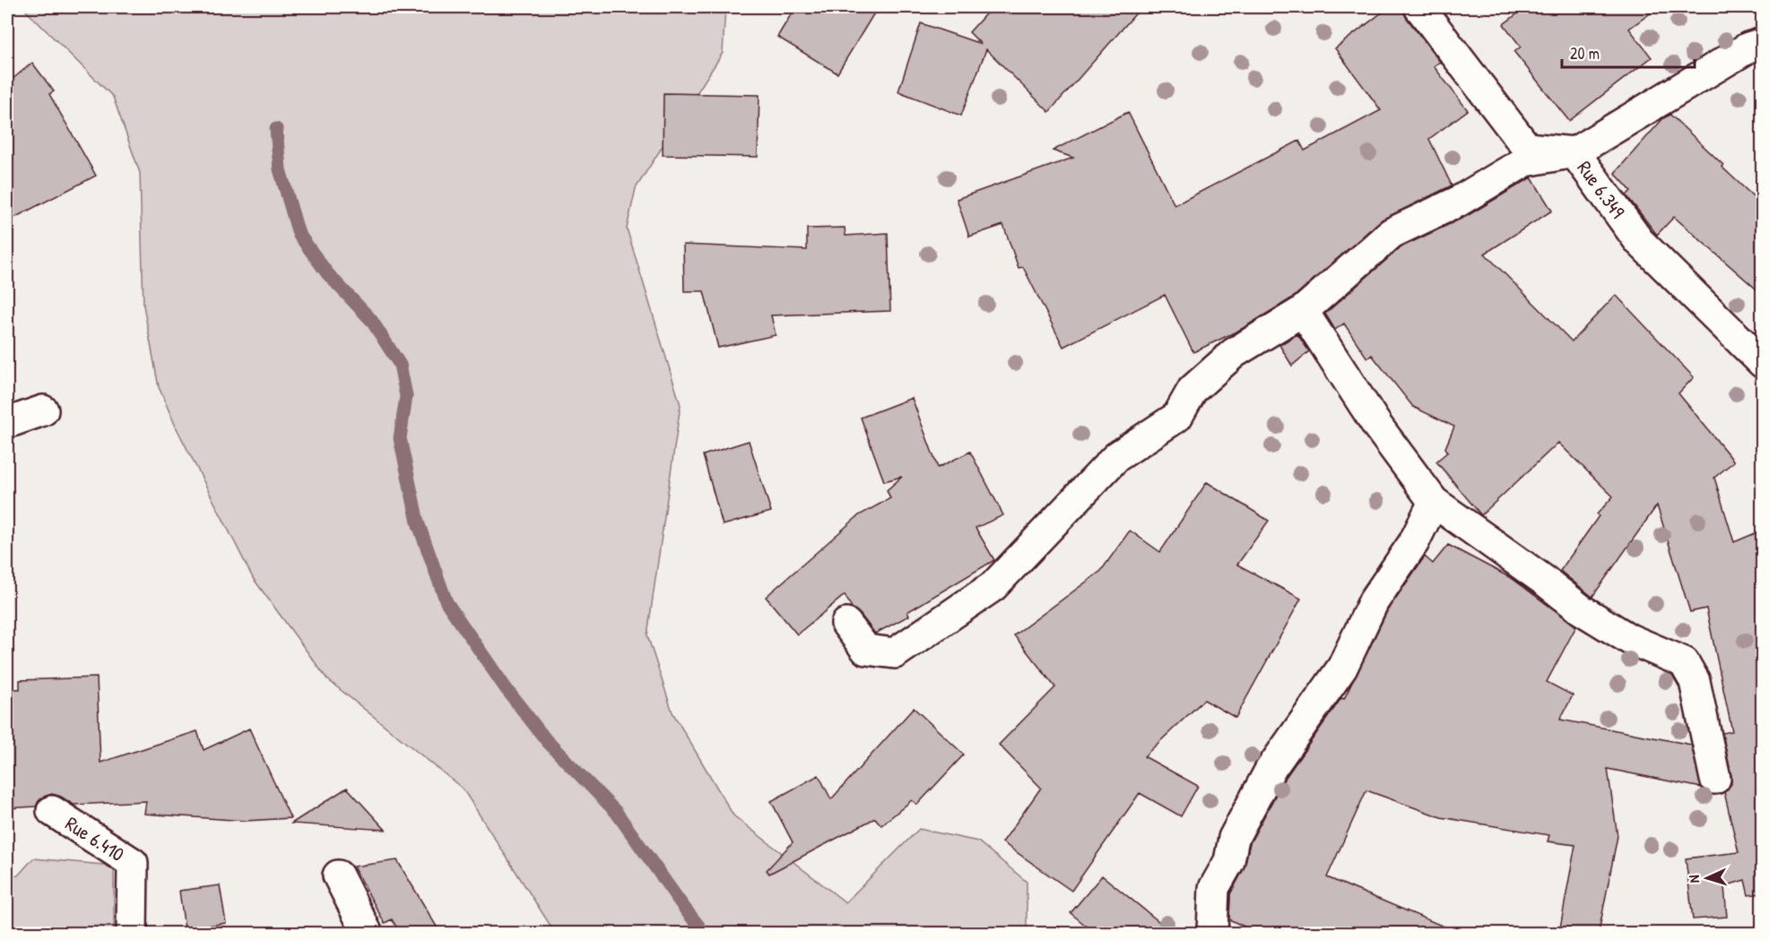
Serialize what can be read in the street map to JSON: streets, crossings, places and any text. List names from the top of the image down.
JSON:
{
  "streets": {
    "street": ["Rue 6.349", "Rue 6.410"]
  },
  "scale_bar": "20 m",
  "north": "left"
}
